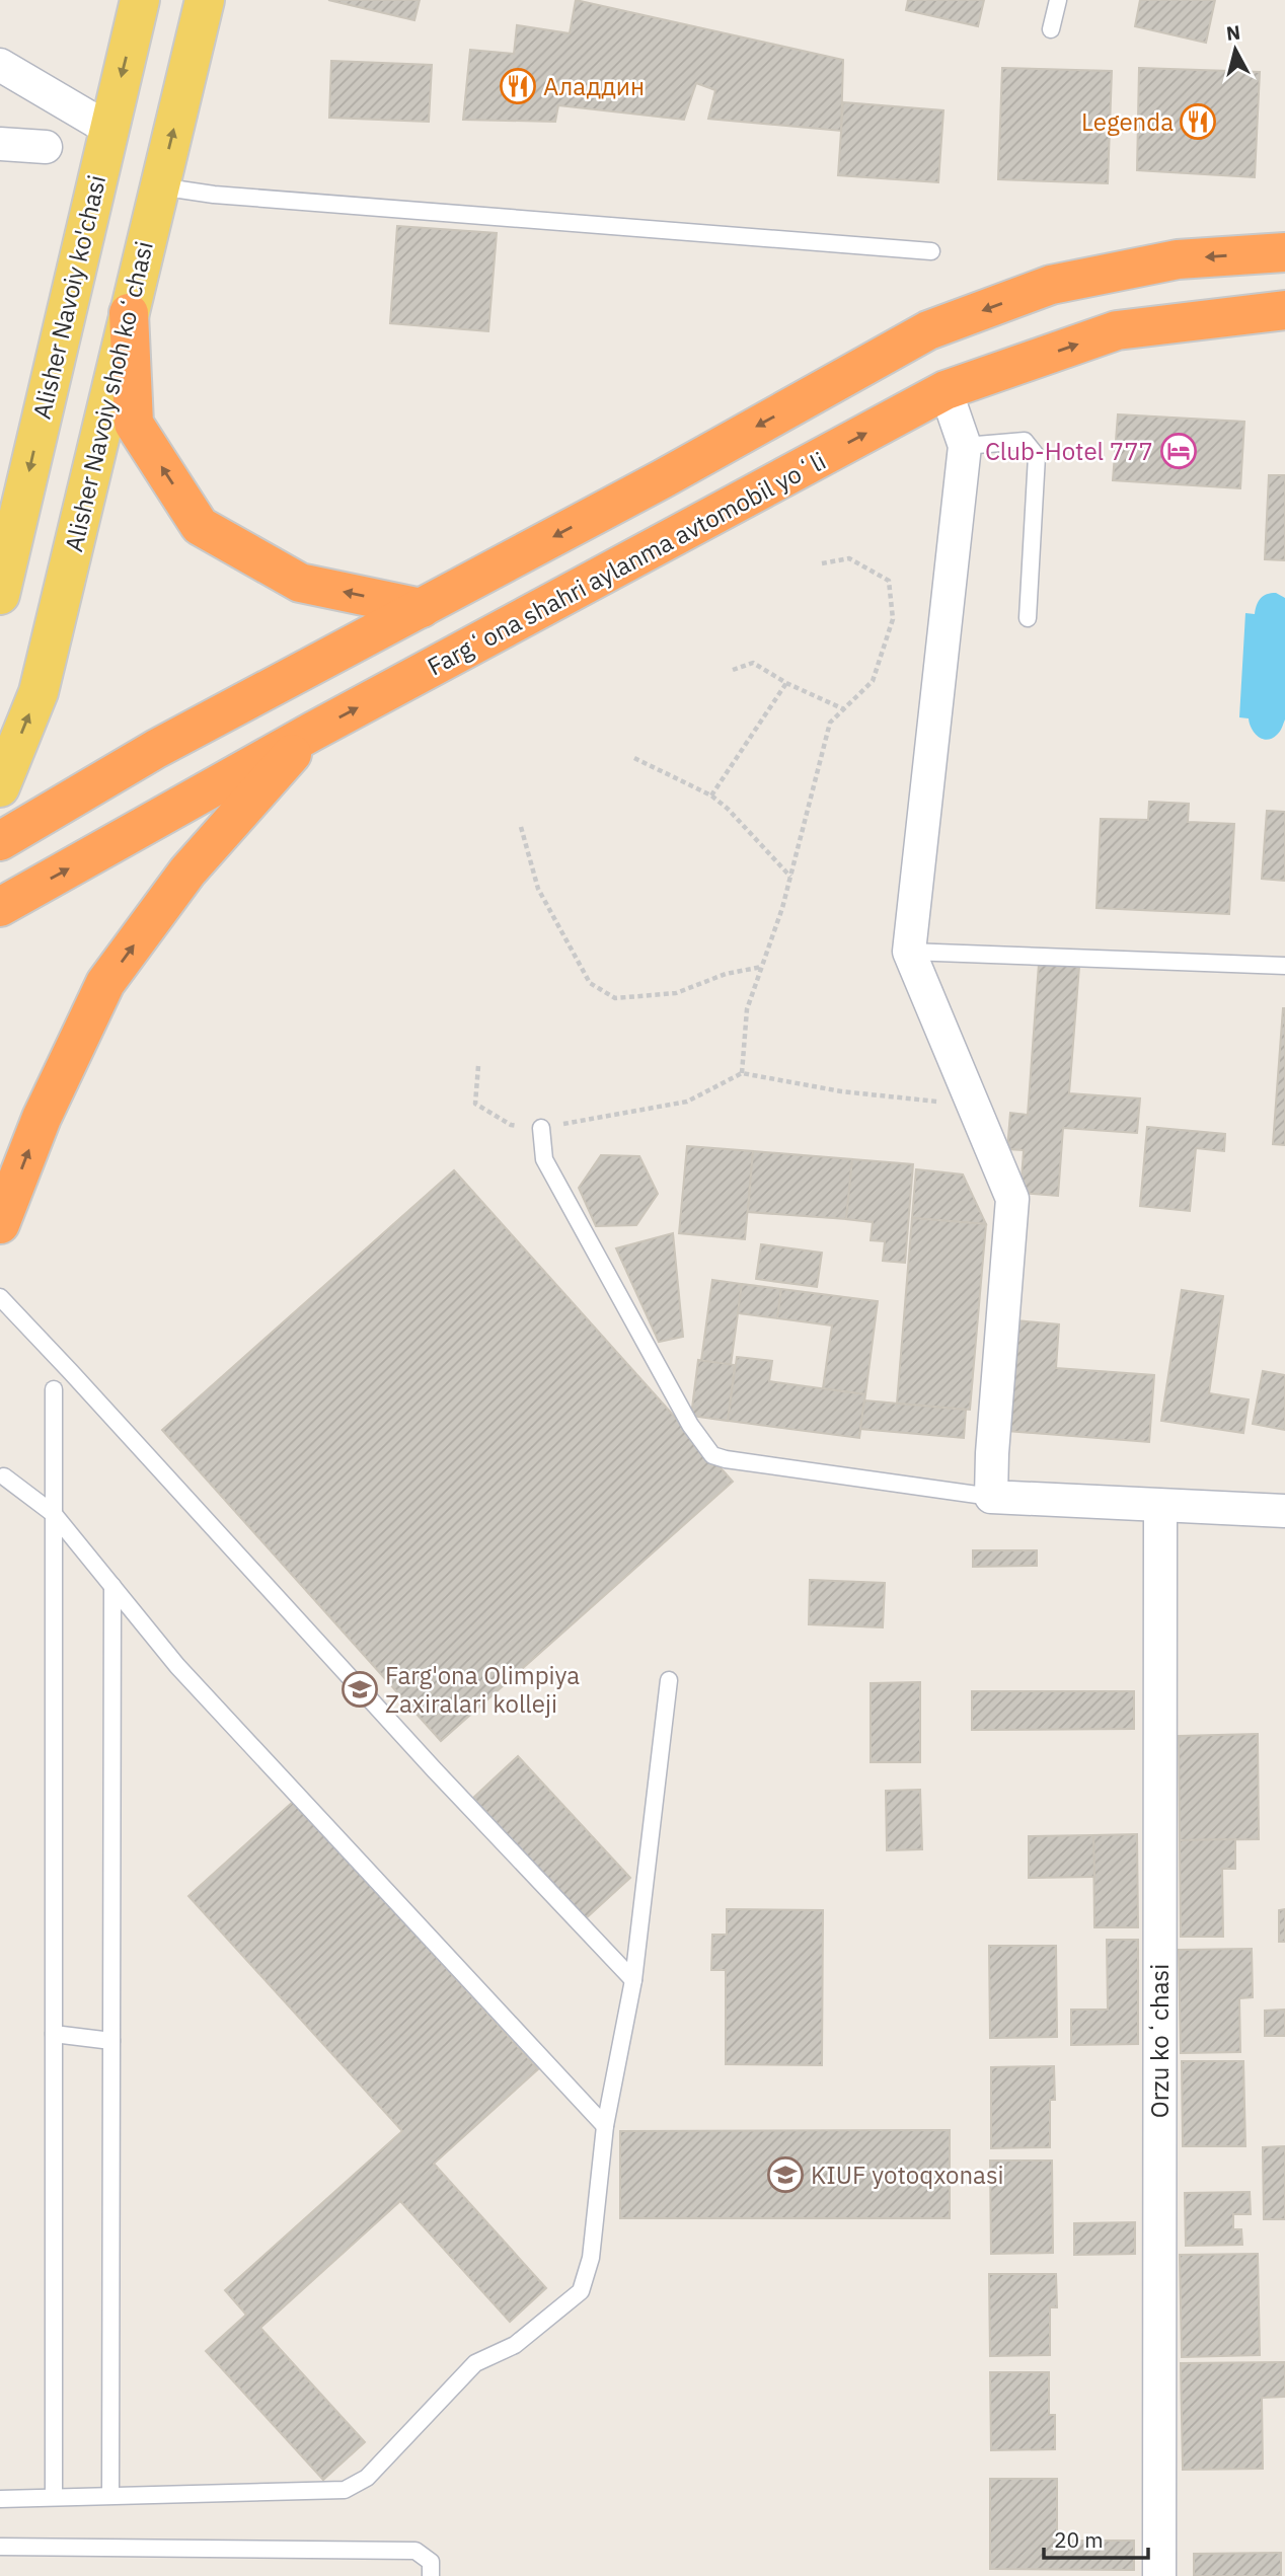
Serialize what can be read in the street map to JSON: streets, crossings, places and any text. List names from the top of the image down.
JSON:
{
  "streets": {
    "highway": ["Fargʻona shahri aylanma avtomobil yoʻli"],
    "main road": ["Alisher Navoiy ko'chasi", "Alisher Navoiy shoh koʻchasi"],
    "street": ["Orzu koʻchasi"]
  },
  "one_way": ["Alisher Navoiy ko'chasi", "Alisher Navoiy shoh koʻchasi"],
  "places": {
    "restaurant": ["Аладдин", "Legenda"],
    "hotel": ["Club-Hotel 777"],
    "school or university": ["Farg'ona Olimpiya Zaxiralari kolleji", "KIUF yotoqxonasi"]
  },
  "scale_bar": "20 m",
  "north": "top"
}
